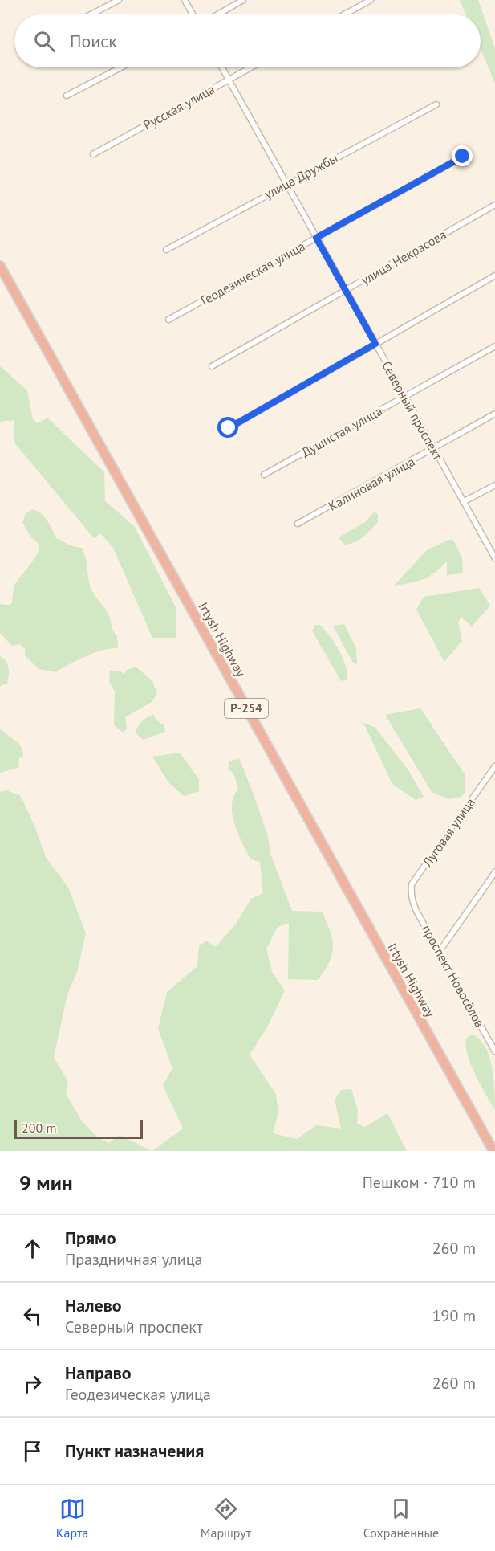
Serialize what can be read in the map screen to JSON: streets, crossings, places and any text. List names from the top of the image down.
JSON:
{
  "streets": {
    "highway": ["Irtysh Highway", "Р-254"],
    "street": [
      "Русская улица",
      "улица Дружбы",
      "улица Некрасова",
      "Геодезическая улица",
      "Северный проспект",
      "Душистая улица",
      "Калиновая улица",
      "Луговая улица",
      "проспект Новосёлов"
    ]
  },
  "crossings": [
    ["Русская улица", "Северный проспект"],
    ["улица Дружбы", "Северный проспект"],
    ["улица Некрасова", "Северный проспект"],
    ["Геодезическая улица", "Северный проспект"],
    ["Северный проспект", "Душистая улица"],
    ["Северный проспект", "Калиновая улица"],
    ["Луговая улица", "проспект Новосёлов"]
  ],
  "scale_bar": "200 m",
  "page": {
    "search": "Поиск",
    "scale": "200 m",
    "heading": ["9 мин", "Пешком · 710 m"],
    "list": [
      ["Прямо", "Праздничная улица", "260 m"],
      ["Налево", "Северный проспект", "190 m"],
      ["Направо", "Геодезическая улица", "260 m"],
      "Пункт назначения"
    ],
    "nav": ["Карта", "Маршрут", "Сохранённые"]
  }
}
